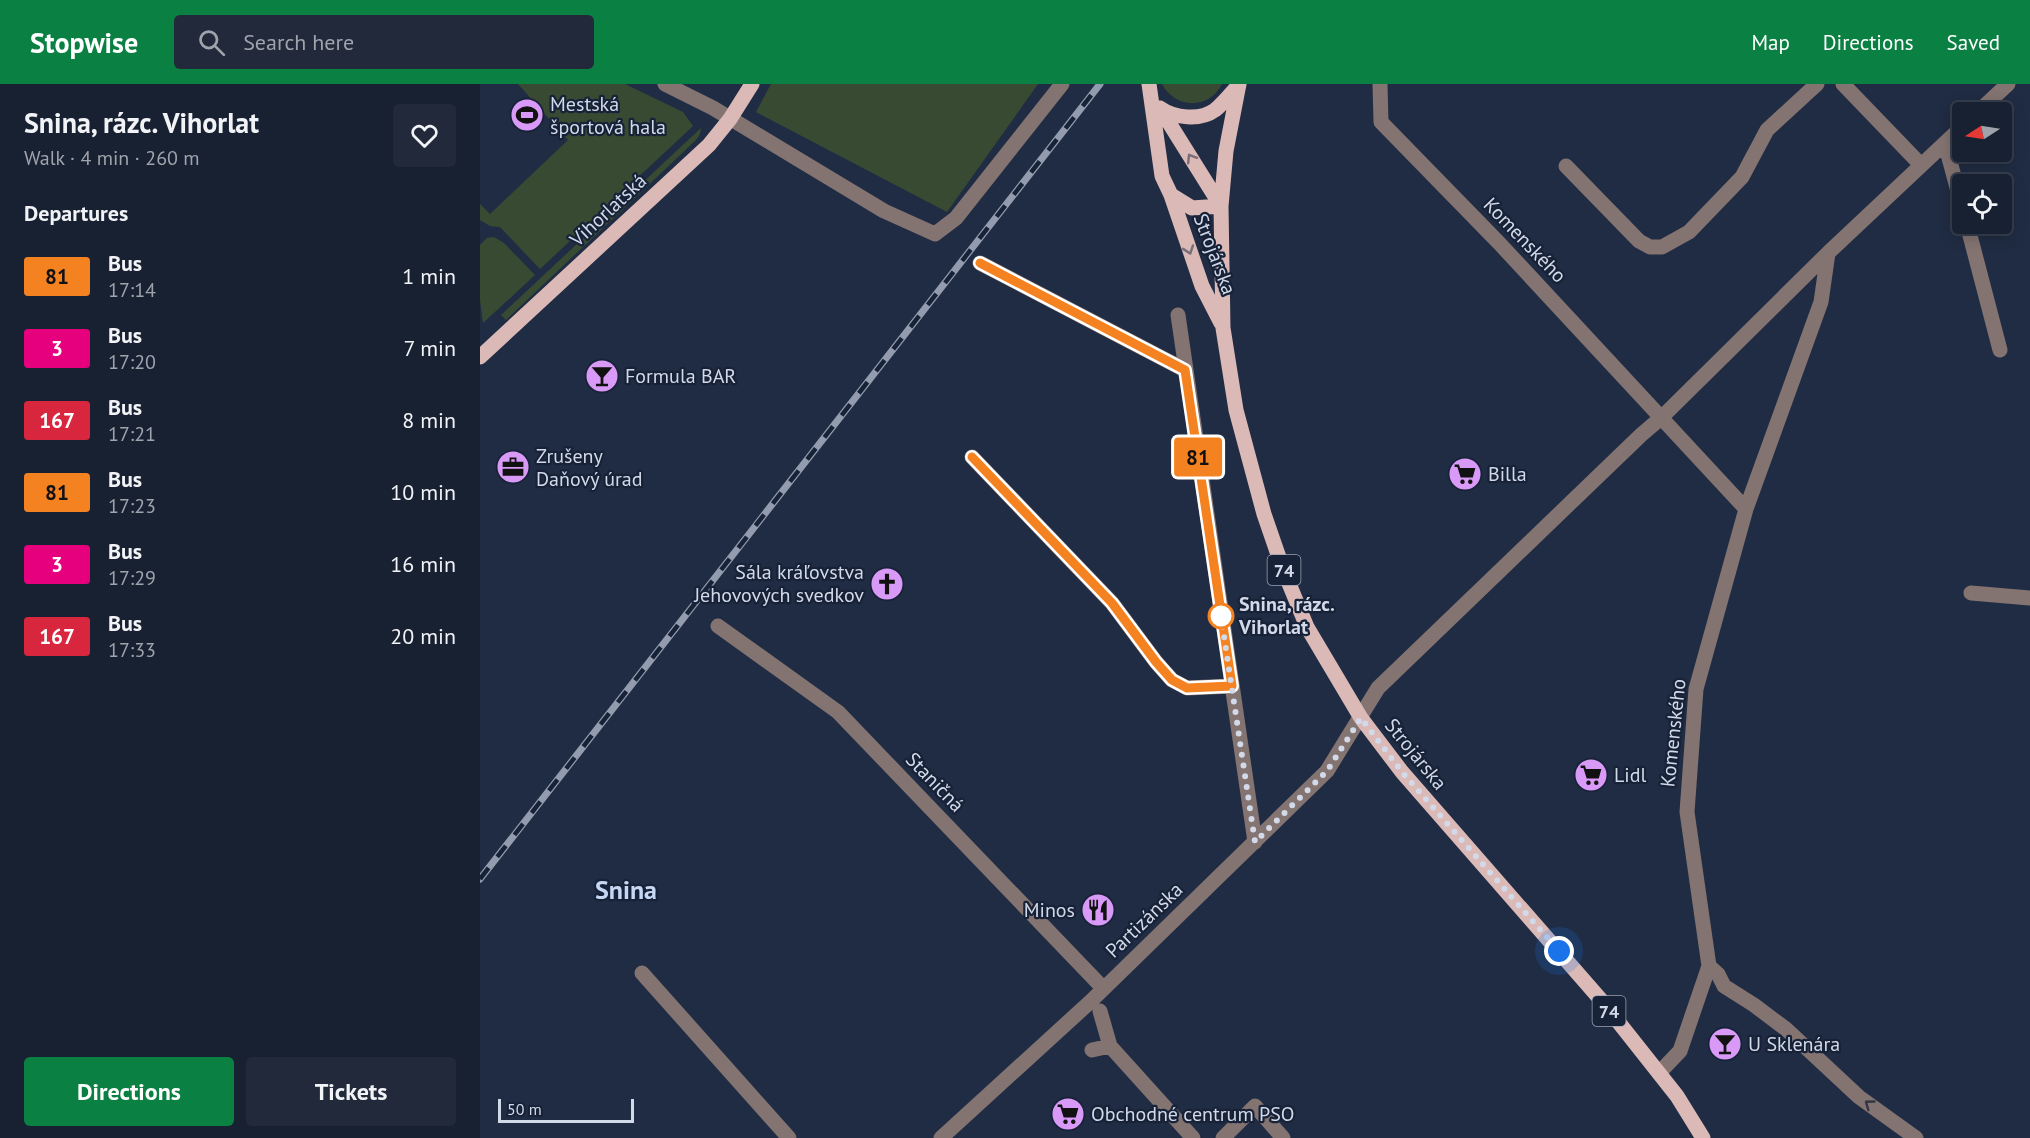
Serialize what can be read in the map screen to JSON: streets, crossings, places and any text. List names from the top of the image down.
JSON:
{
  "streets": {
    "main road": ["Vihorlatská", "Strojárska", "74"],
    "street": ["Komenského", "Staničná", "Partizánska"]
  },
  "crossings": [
    ["Komenského", "Strojárska"],
    ["Strojárska", "74"],
    ["Strojárska", "Partizánska"],
    ["Staničná", "Partizánska"]
  ],
  "districts": ["Snina"],
  "places": {
    "sports": ["Mestská športová hala"],
    "bar": ["Formula BAR", "U Sklenára"],
    "office": ["Zrušeny Daňový úrad"],
    "supermarket": ["Billa", "Lidl", "Obchodné centrum PSO"],
    "church": ["Sála kráľovstva Jehovových svedkov"],
    "other": ["Snina, rázc. Vihorlat"],
    "restaurant": ["Minos"]
  },
  "lines": ["bus line 81"],
  "scale_bar": "50 m",
  "north": "left",
  "page": {
    "header": "Stopwise",
    "search": "Search here",
    "nav": ["Map", "Directions", "Saved"],
    "heading": [
      ["Snina, rázc. Vihorlat", "Walk · 4 min · 260 m"],
      "Departures"
    ],
    "on_map": "81",
    "list": [
      {
        "mark": "81",
        "name": "Bus",
        "note": "17:14",
        "value": "1 min"
      },
      {
        "mark": "3",
        "name": "Bus",
        "note": "17:20",
        "value": "7 min"
      },
      {
        "mark": "167",
        "name": "Bus",
        "note": "17:21",
        "value": "8 min"
      },
      {
        "mark": "81",
        "name": "Bus",
        "note": "17:23",
        "value": "10 min"
      },
      {
        "mark": "3",
        "name": "Bus",
        "note": "17:29",
        "value": "16 min"
      },
      {
        "mark": "167",
        "name": "Bus",
        "note": "17:33",
        "value": "20 min"
      }
    ],
    "buttons": ["Directions", "Tickets"],
    "scale": "50 m"
  }
}
